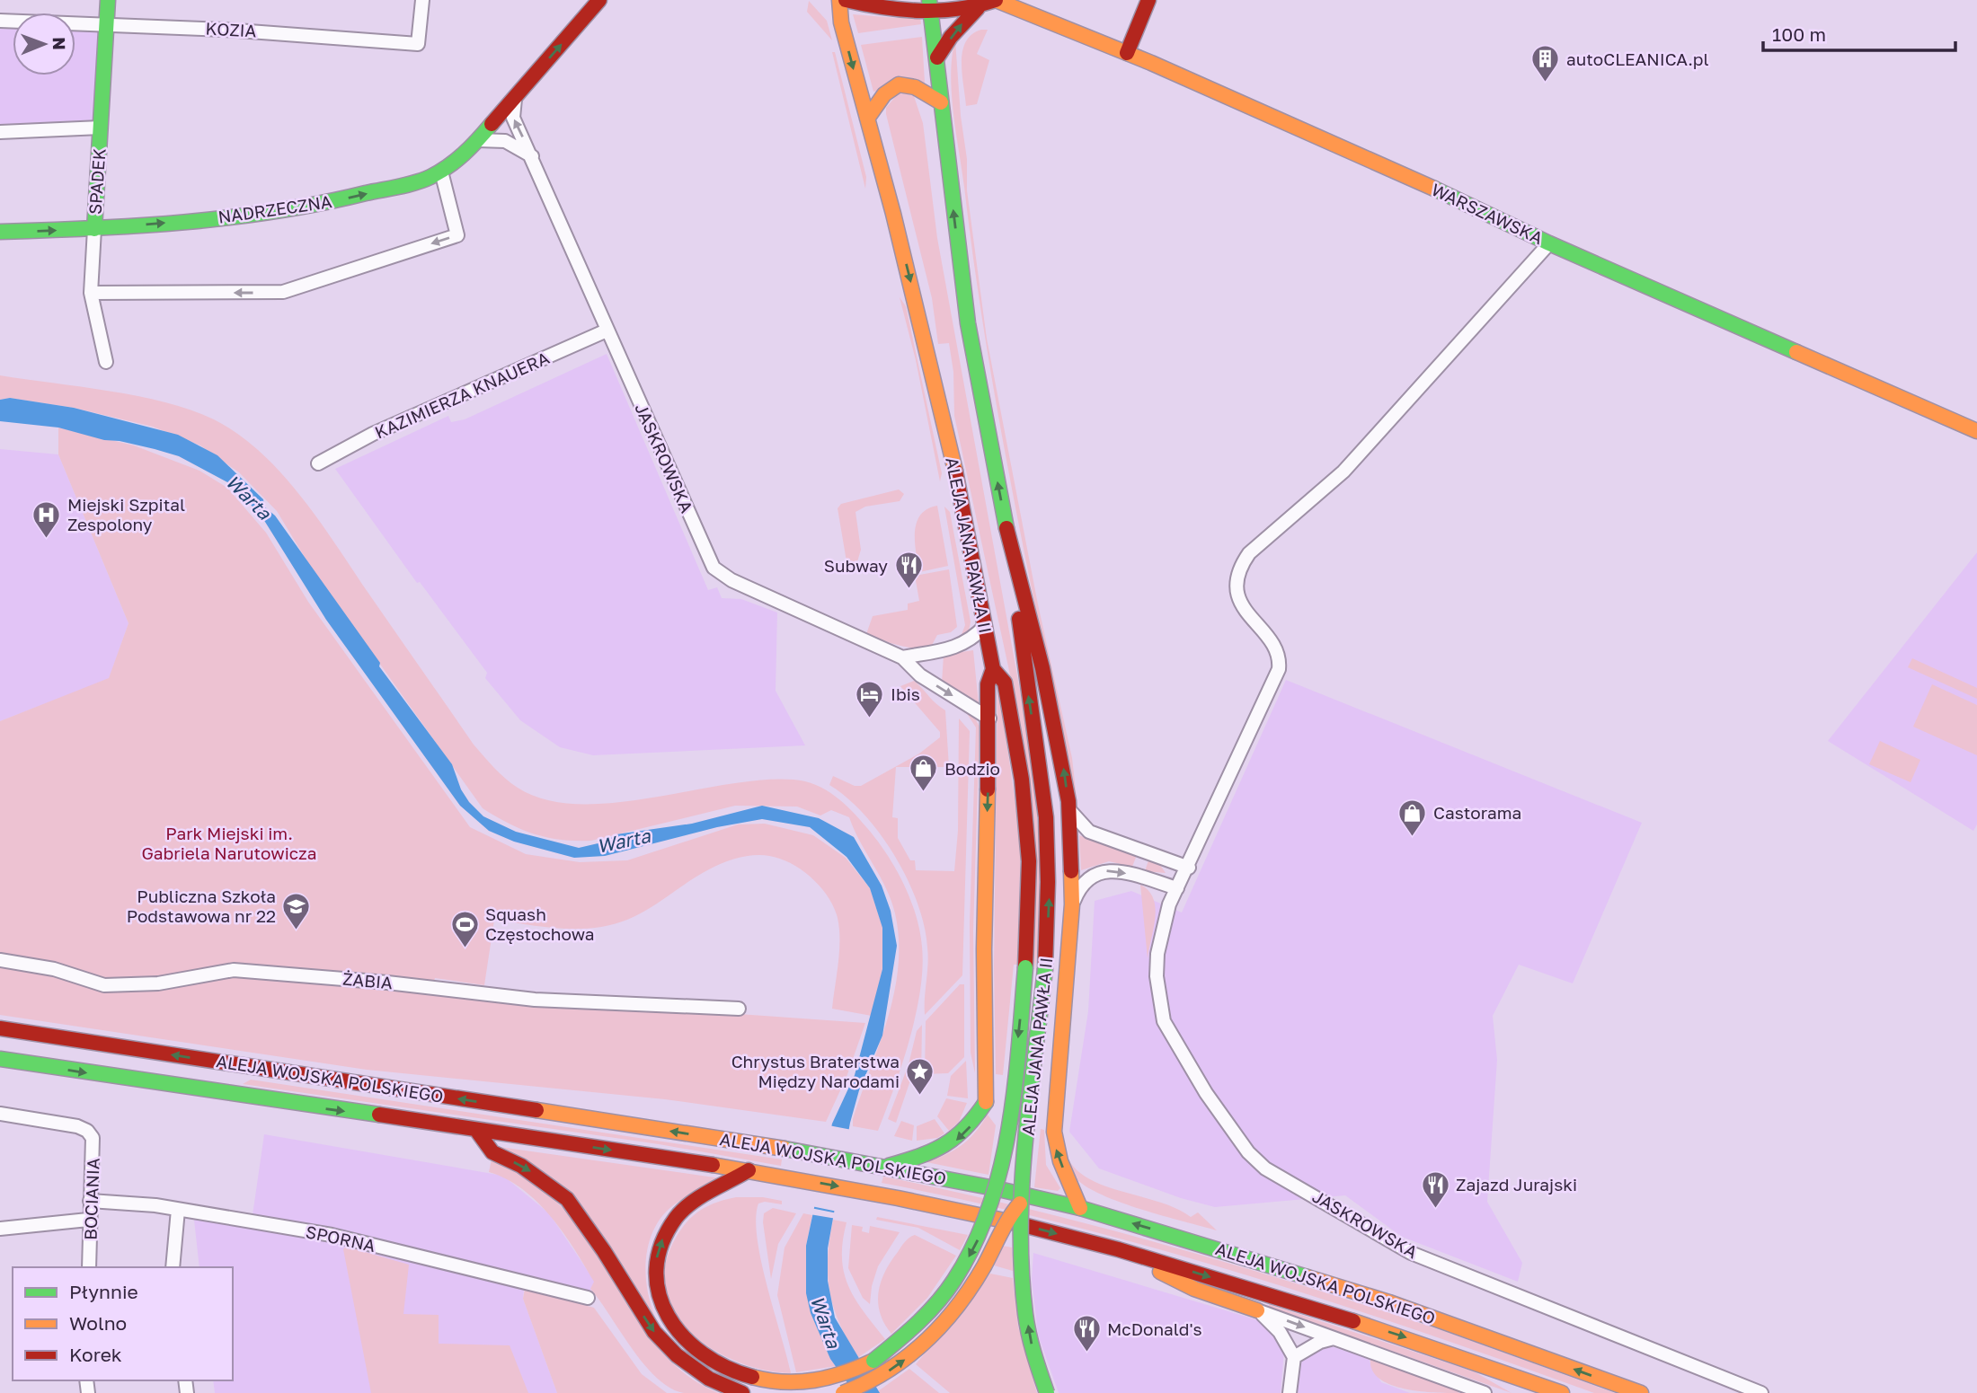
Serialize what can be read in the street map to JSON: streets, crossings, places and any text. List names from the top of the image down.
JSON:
{
  "streets": {
    "main road": [
      "SPADEK",
      "NADRZECZNA",
      "WARSZAWSKA",
      "ALEJA JANA PAWŁA II",
      "ALEJA WOJSKA POLSKIEGO"
    ],
    "street": [
      "KOZIA",
      "KAZIMIERZA KNAUERA",
      "JASKROWSKA",
      "ŻABIA",
      "BOCIANIA",
      "SPORNA"
    ]
  },
  "crossings": [
    ["KOZIA", "SPADEK"],
    ["SPADEK", "NADRZECZNA"],
    ["NADRZECZNA", "JASKROWSKA"],
    ["WARSZAWSKA", "JASKROWSKA"],
    ["WARSZAWSKA", "ALEJA JANA PAWŁA II"],
    ["KAZIMIERZA KNAUERA", "JASKROWSKA"],
    ["JASKROWSKA", "ALEJA JANA PAWŁA II"],
    ["ALEJA JANA PAWŁA II", "ALEJA WOJSKA POLSKIEGO"],
    ["BOCIANIA", "SPORNA"]
  ],
  "one_way": ["NADRZECZNA"],
  "water": ["Warta"],
  "parks": ["Park Miejski im. Gabriela Narutowicza"],
  "places": {
    "building": ["autoCLEANICA.pl"],
    "hospital": ["Miejski Szpital Zespolony"],
    "restaurant": ["Subway", "Zajazd Jurajski", "McDonald's"],
    "hotel": ["Ibis"],
    "shop": ["Bodzio", "Castorama"],
    "school or university": ["Publiczna Szkoła Podstawowa nr 22"],
    "sports": ["Squash Częstochowa"],
    "place": ["Chrystus Braterstwa Między Narodami"]
  },
  "legend": ["Płynnie", "Wolno", "Korek"],
  "scale_bar": "100 m",
  "north": "right"
}
